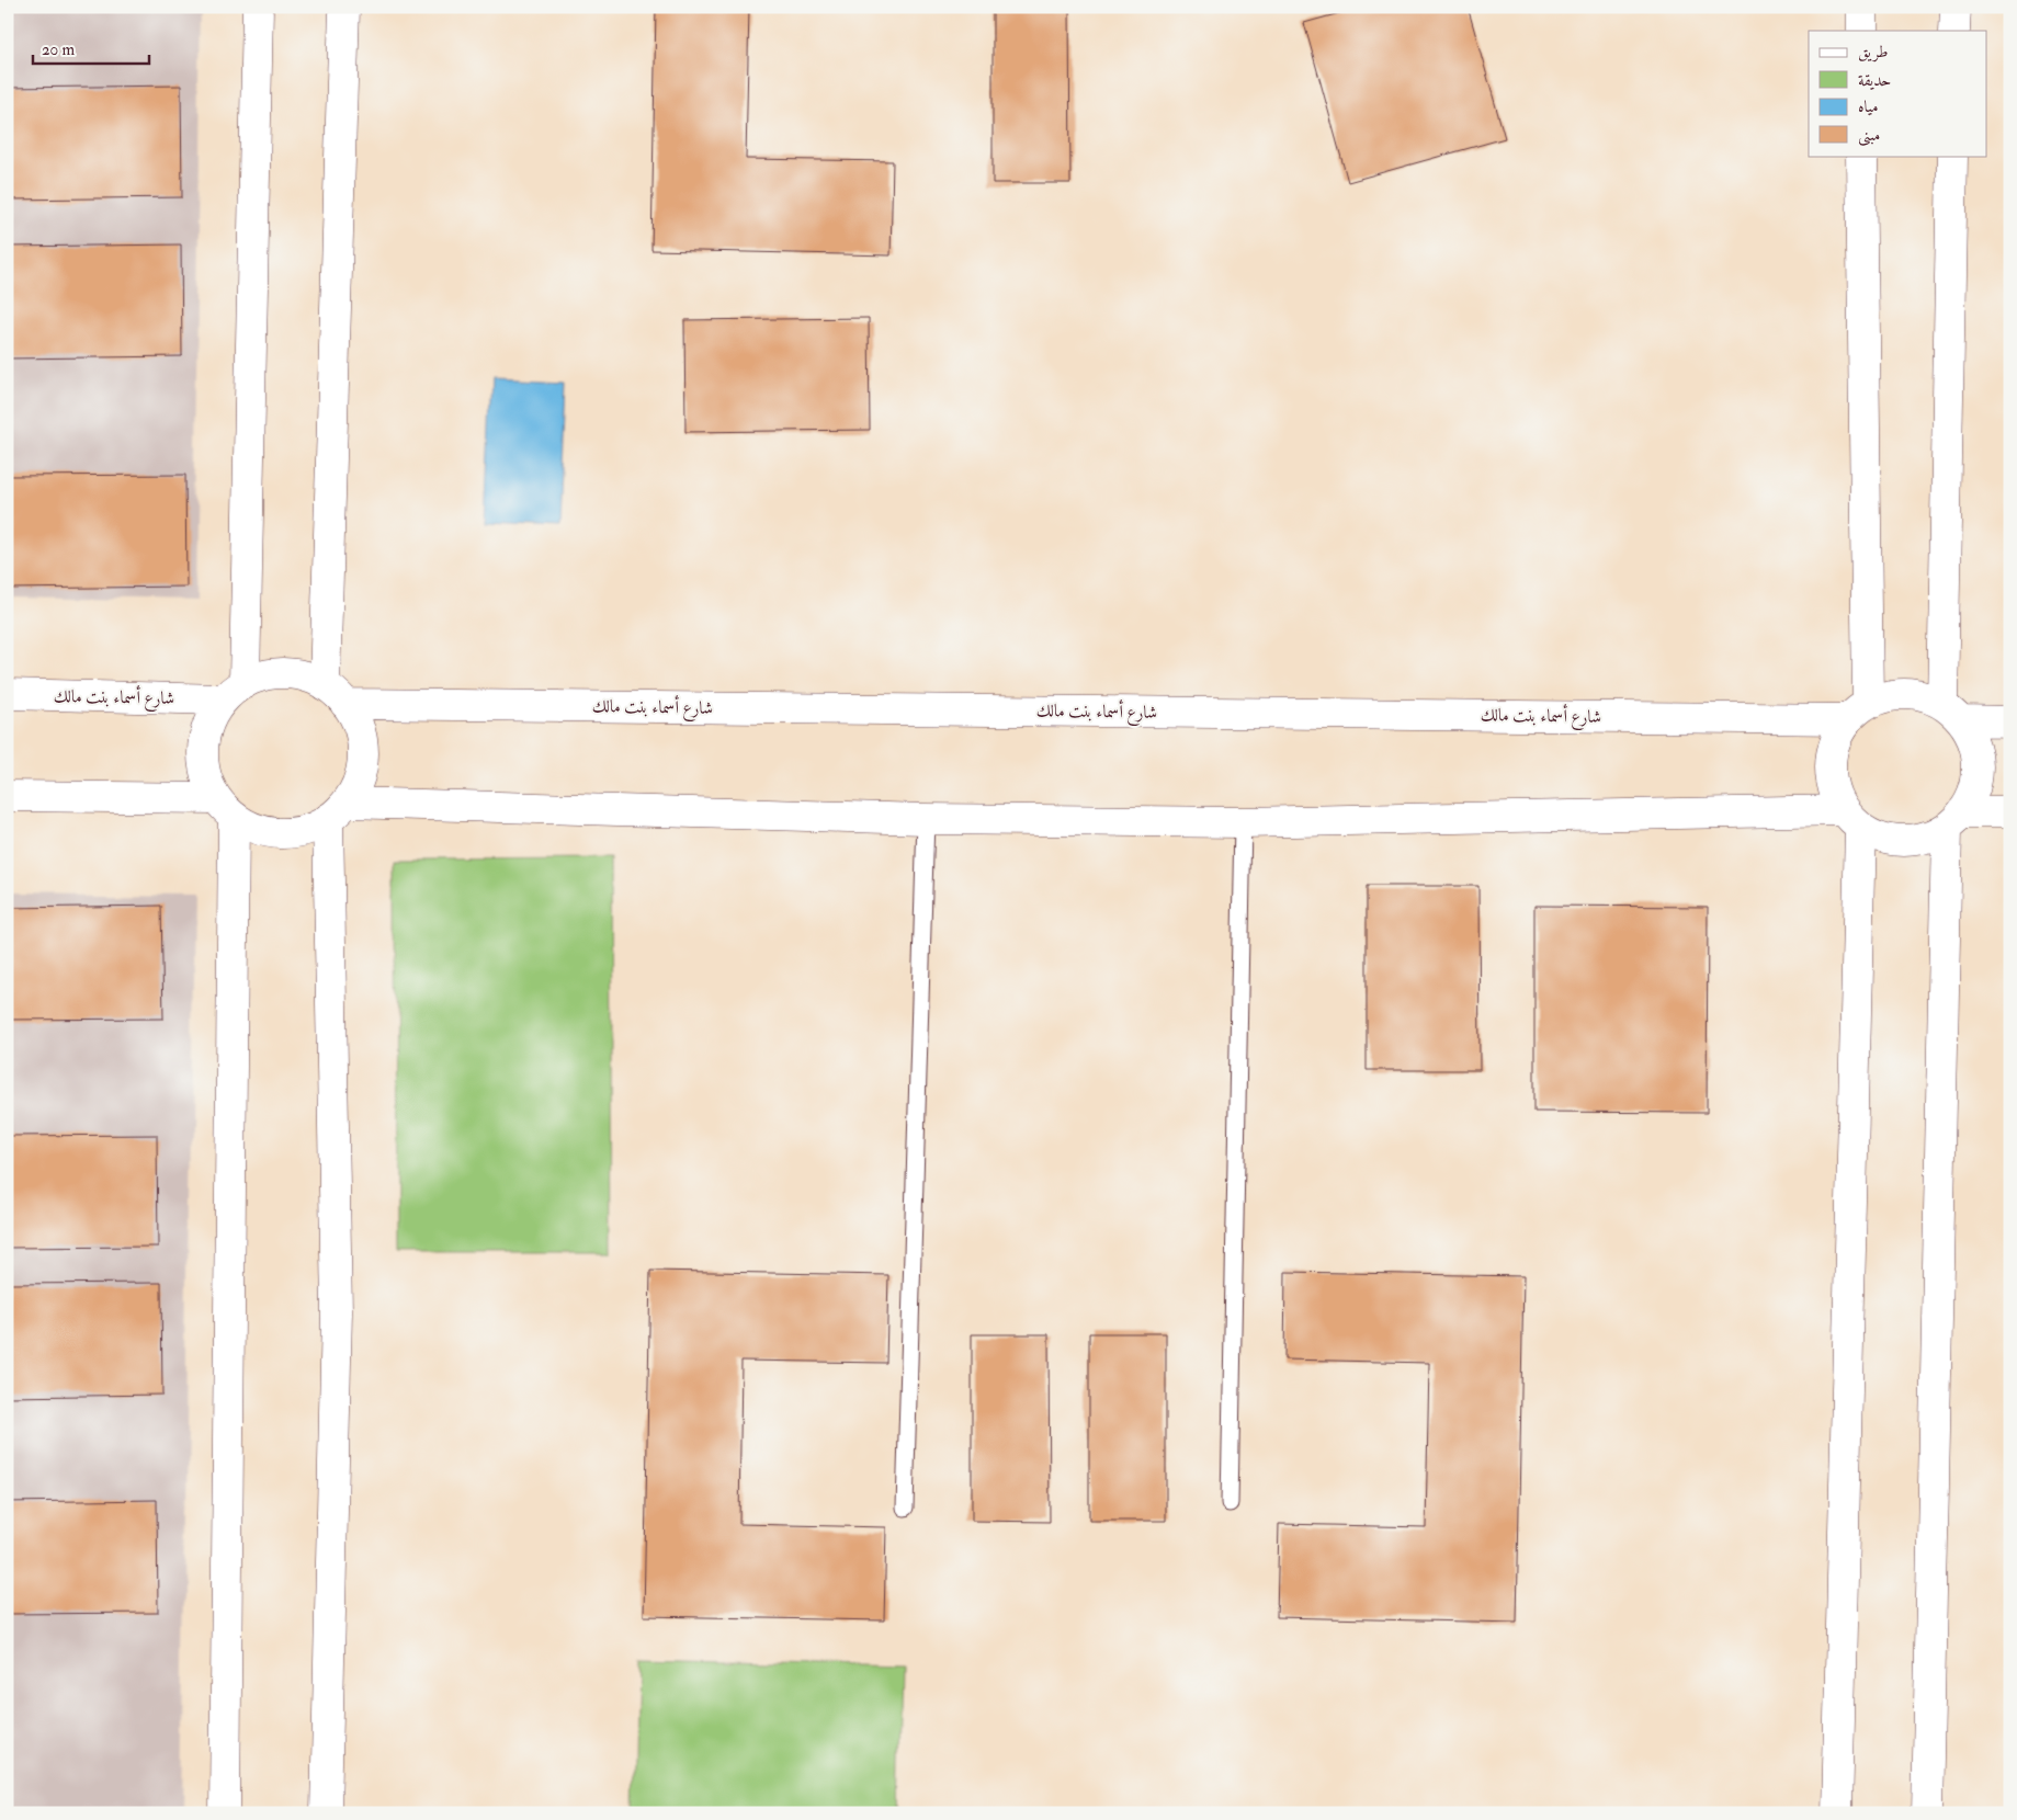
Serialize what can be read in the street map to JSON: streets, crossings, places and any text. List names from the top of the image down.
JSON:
{
  "streets": {
    "street": ["شارع أسماء بنت مالك"]
  },
  "legend": [
    "طريق",
    "حديقة",
    "مياه",
    "مبنى"
  ],
  "scale_bar": "20 m"
}
